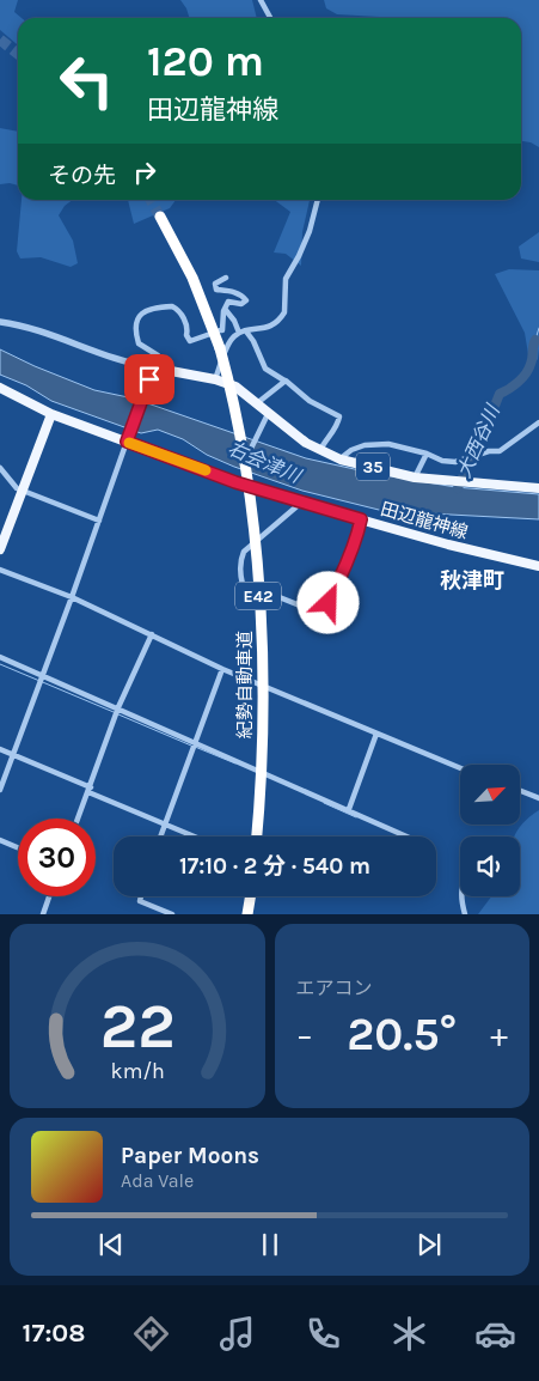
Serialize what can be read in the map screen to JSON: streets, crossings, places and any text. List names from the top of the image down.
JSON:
{
  "streets": {
    "highway": ["E42", "紀勢自動車道"],
    "main road": ["35", "田辺龍神線"]
  },
  "districts": ["秋津町"],
  "water": ["大西谷川", "右会津川"],
  "north": "top right",
  "page": {
    "turn": ["120 m", "田辺龍神線"],
    "then": "その先",
    "limit": "30",
    "trip": "17:10 · 2 分 · 540 m",
    "tile": "エアコン",
    "heat": ["−", "20.5°", "+"],
    "song": ["Paper Moons", "Ada Vale"],
    "tabs": "17:08",
    "gauge": ["22", "km/h"]
  }
}
